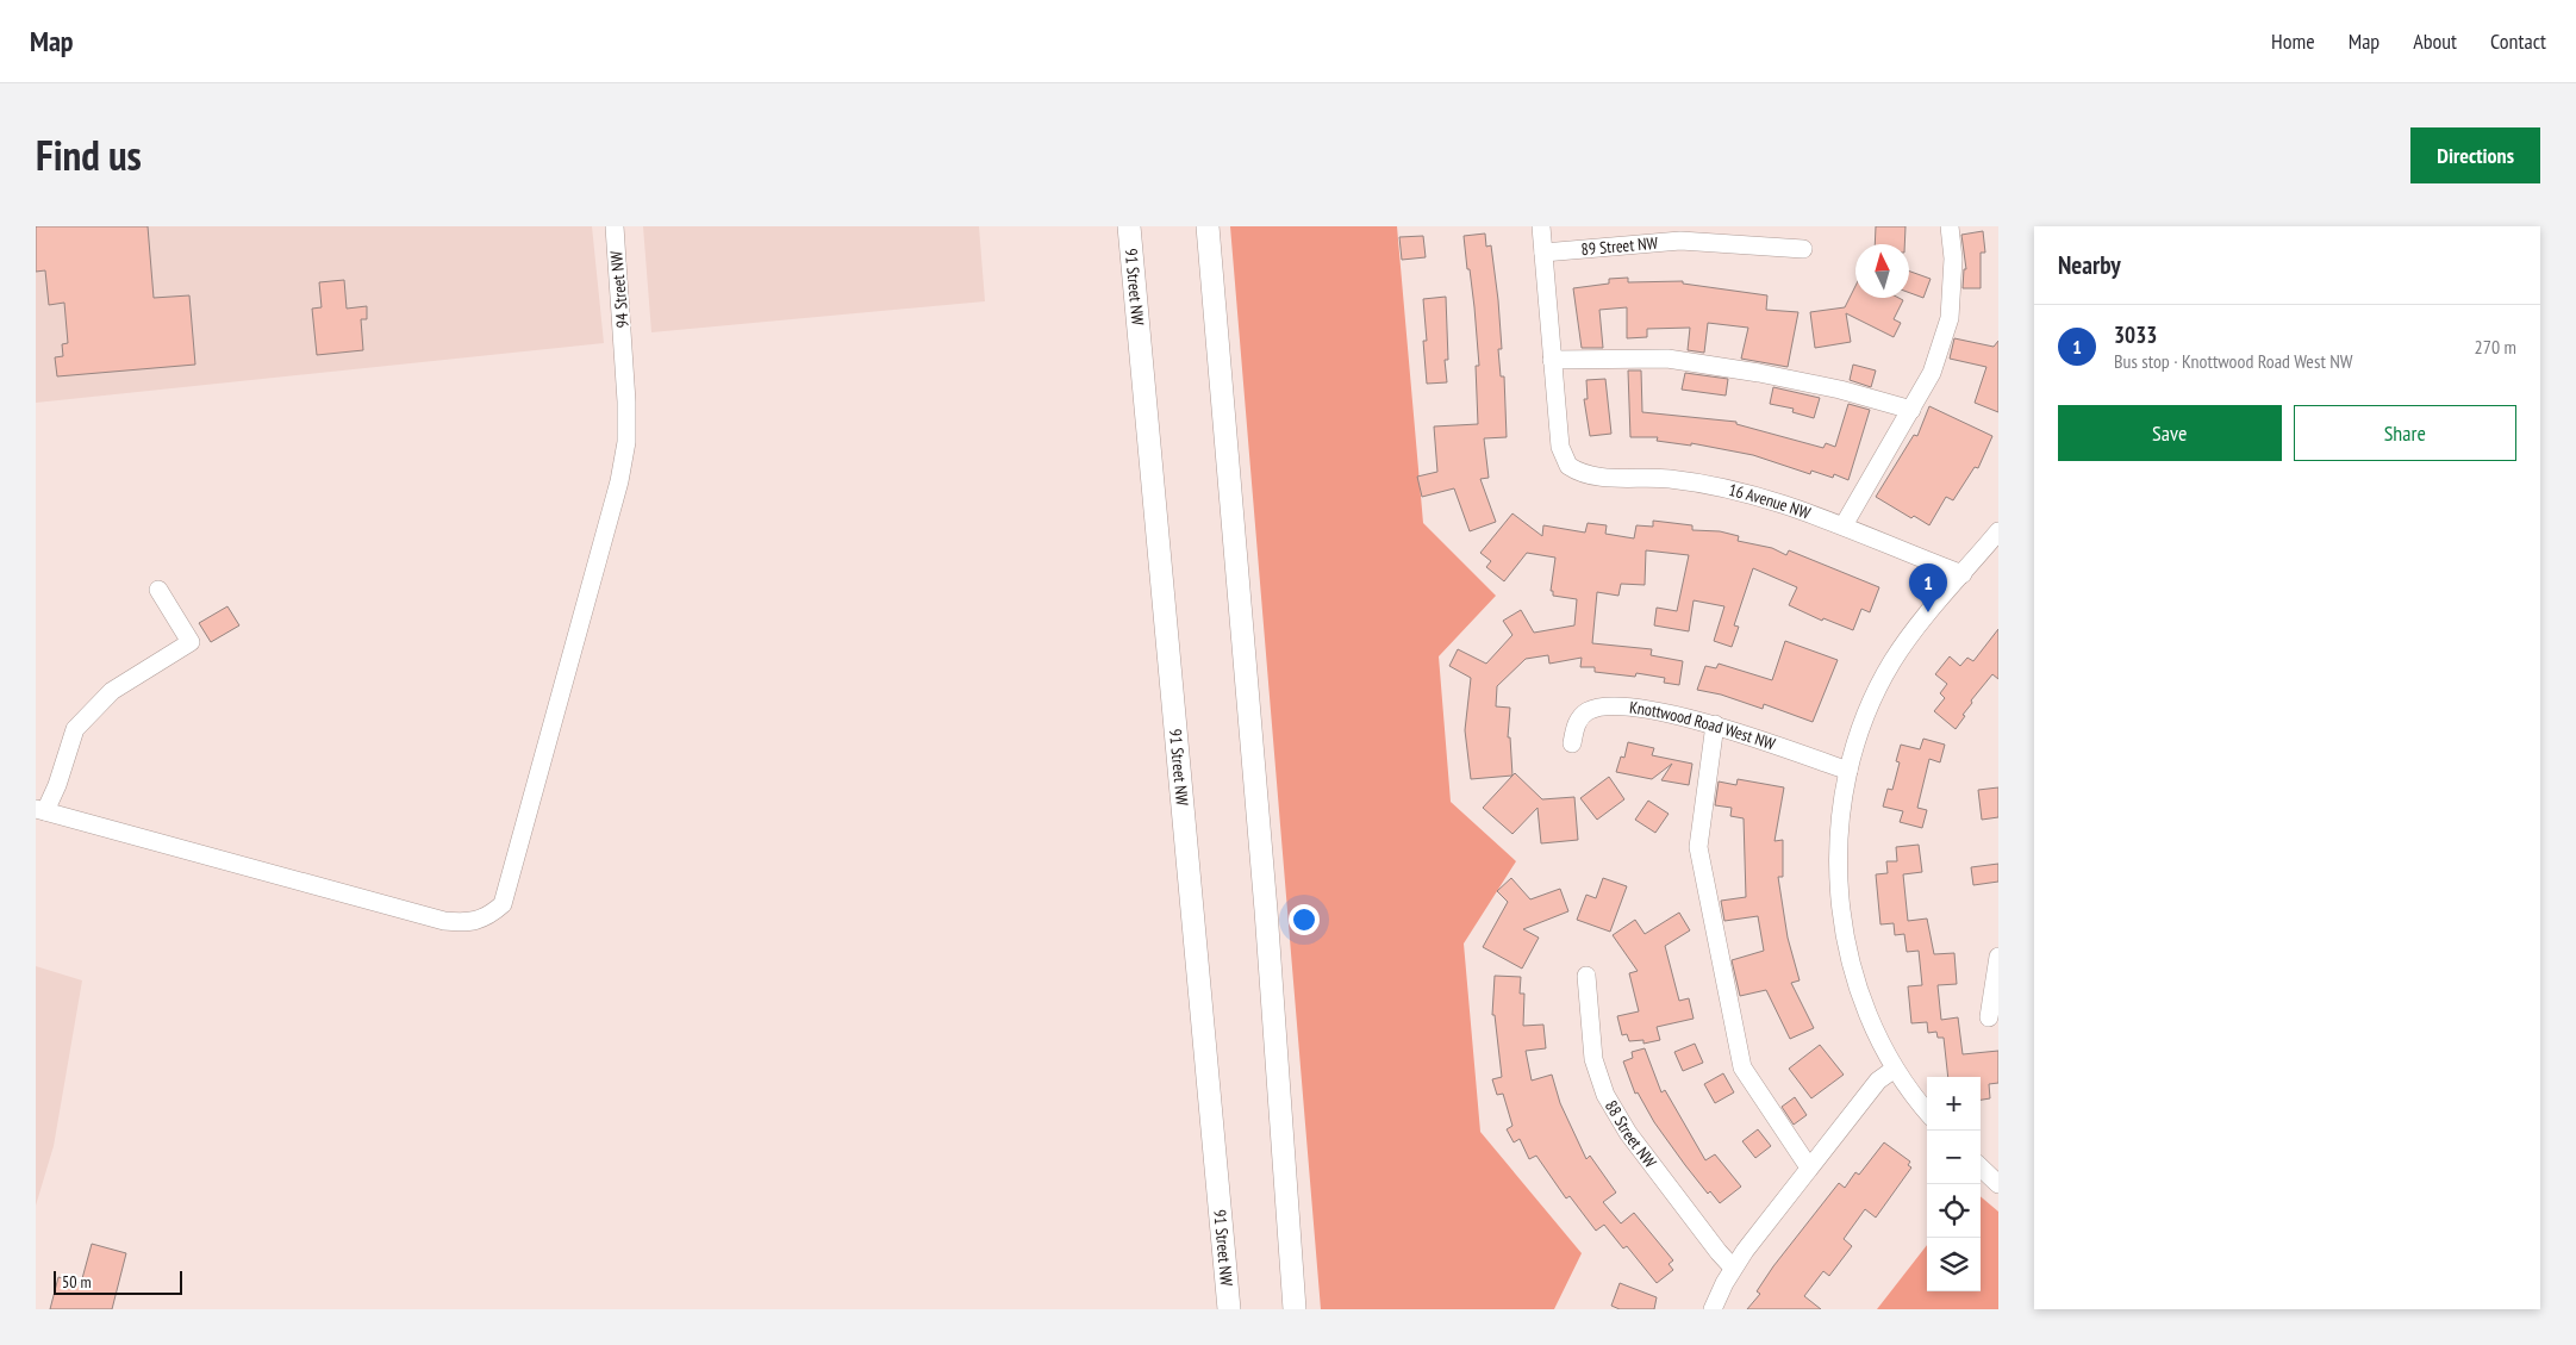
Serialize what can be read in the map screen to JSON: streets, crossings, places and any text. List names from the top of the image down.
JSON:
{
  "streets": {
    "main road": ["91 Street NW"],
    "street": [
      "89 Street NW",
      "94 Street NW",
      "16 Avenue NW",
      "Knottwood Road West NW",
      "88 Street NW"
    ]
  },
  "scale_bar": "50 m",
  "north": "top",
  "page": {
    "header": "Map",
    "nav": [
      "Home",
      "Map",
      "About",
      "Contact"
    ],
    "title": "Find us",
    "buttons": [
      "Directions",
      ["Save", "Share"]
    ],
    "heading": "Nearby",
    "list": [
      {
        "mark": "1",
        "name": "3033",
        "note": "Bus stop · Knottwood Road West NW",
        "value": "270 m"
      }
    ],
    "pins": "1",
    "map_buttons": ["+", "−"],
    "scale": "50 m"
  }
}
